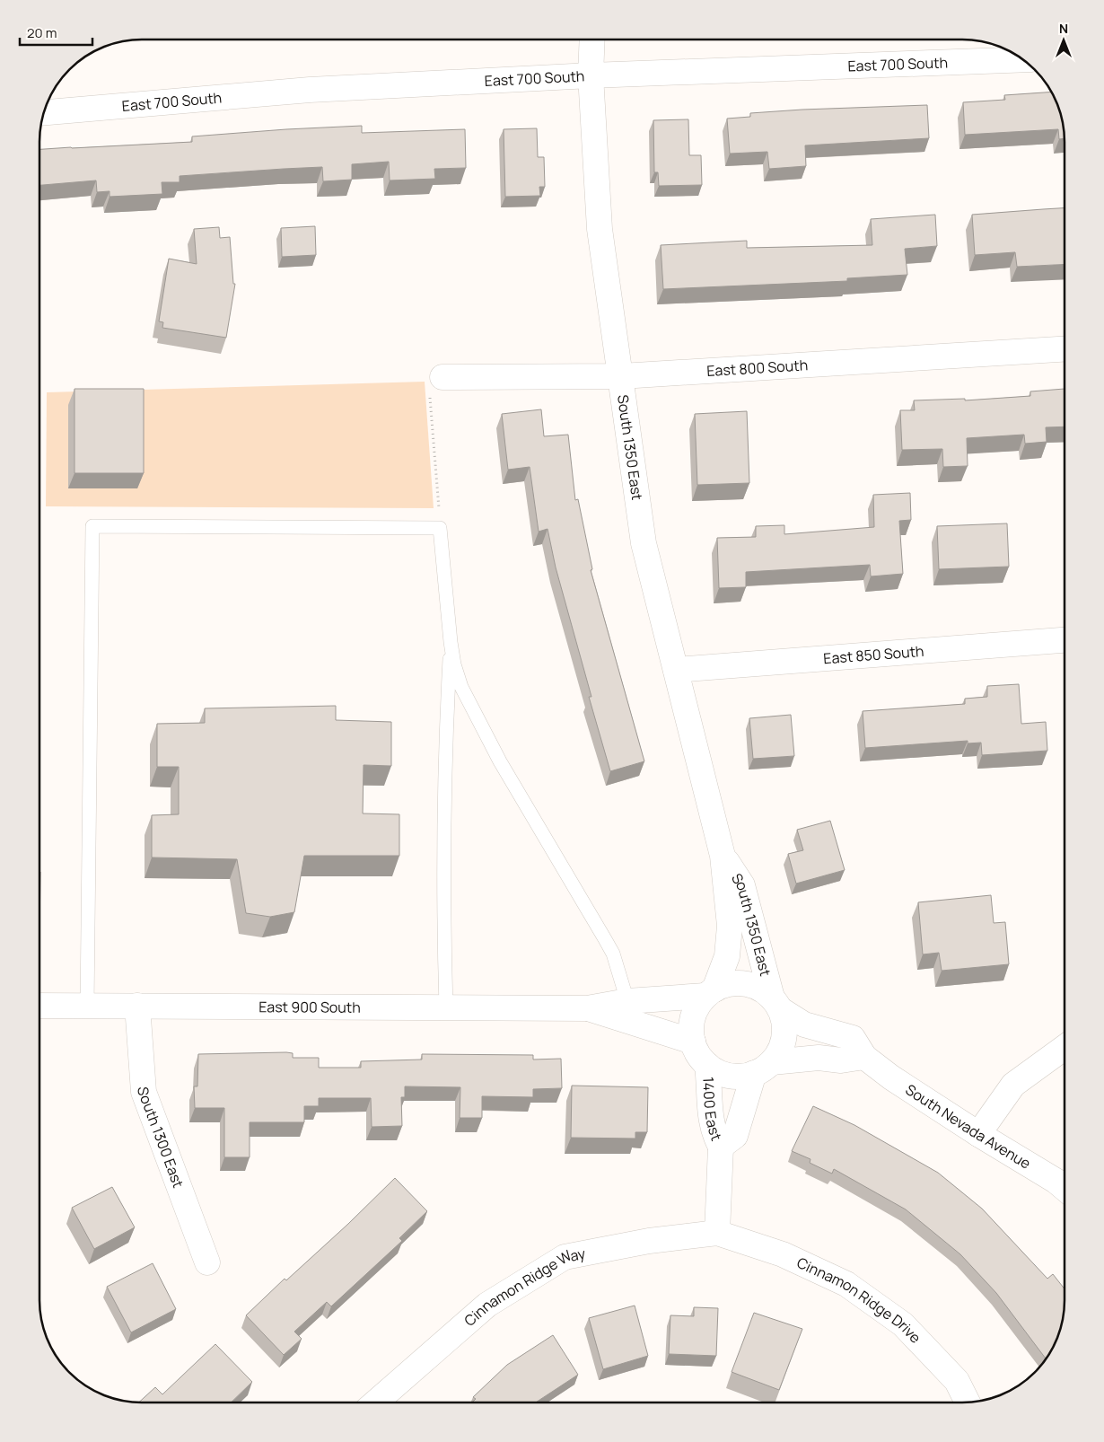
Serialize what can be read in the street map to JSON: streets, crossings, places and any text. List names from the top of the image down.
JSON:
{
  "streets": {
    "street": [
      "East 700 South",
      "East 800 South",
      "South 1350 East",
      "East 850 South",
      "East 900 South",
      "1400 East",
      "South Nevada Avenue",
      "South 1300 East",
      "Cinnamon Ridge Way",
      "Cinnamon Ridge Drive"
    ]
  },
  "crossings": [
    ["East 700 South", "South 1350 East"],
    ["East 800 South", "South 1350 East"],
    ["South 1350 East", "East 850 South"],
    ["South 1350 East", "East 900 South"],
    ["South 1350 East", "1400 East"],
    ["East 900 South", "1400 East"],
    ["East 900 South", "South 1300 East"],
    ["Cinnamon Ridge Way", "Cinnamon Ridge Drive"]
  ],
  "scale_bar": "20 m",
  "north": "top"
}
